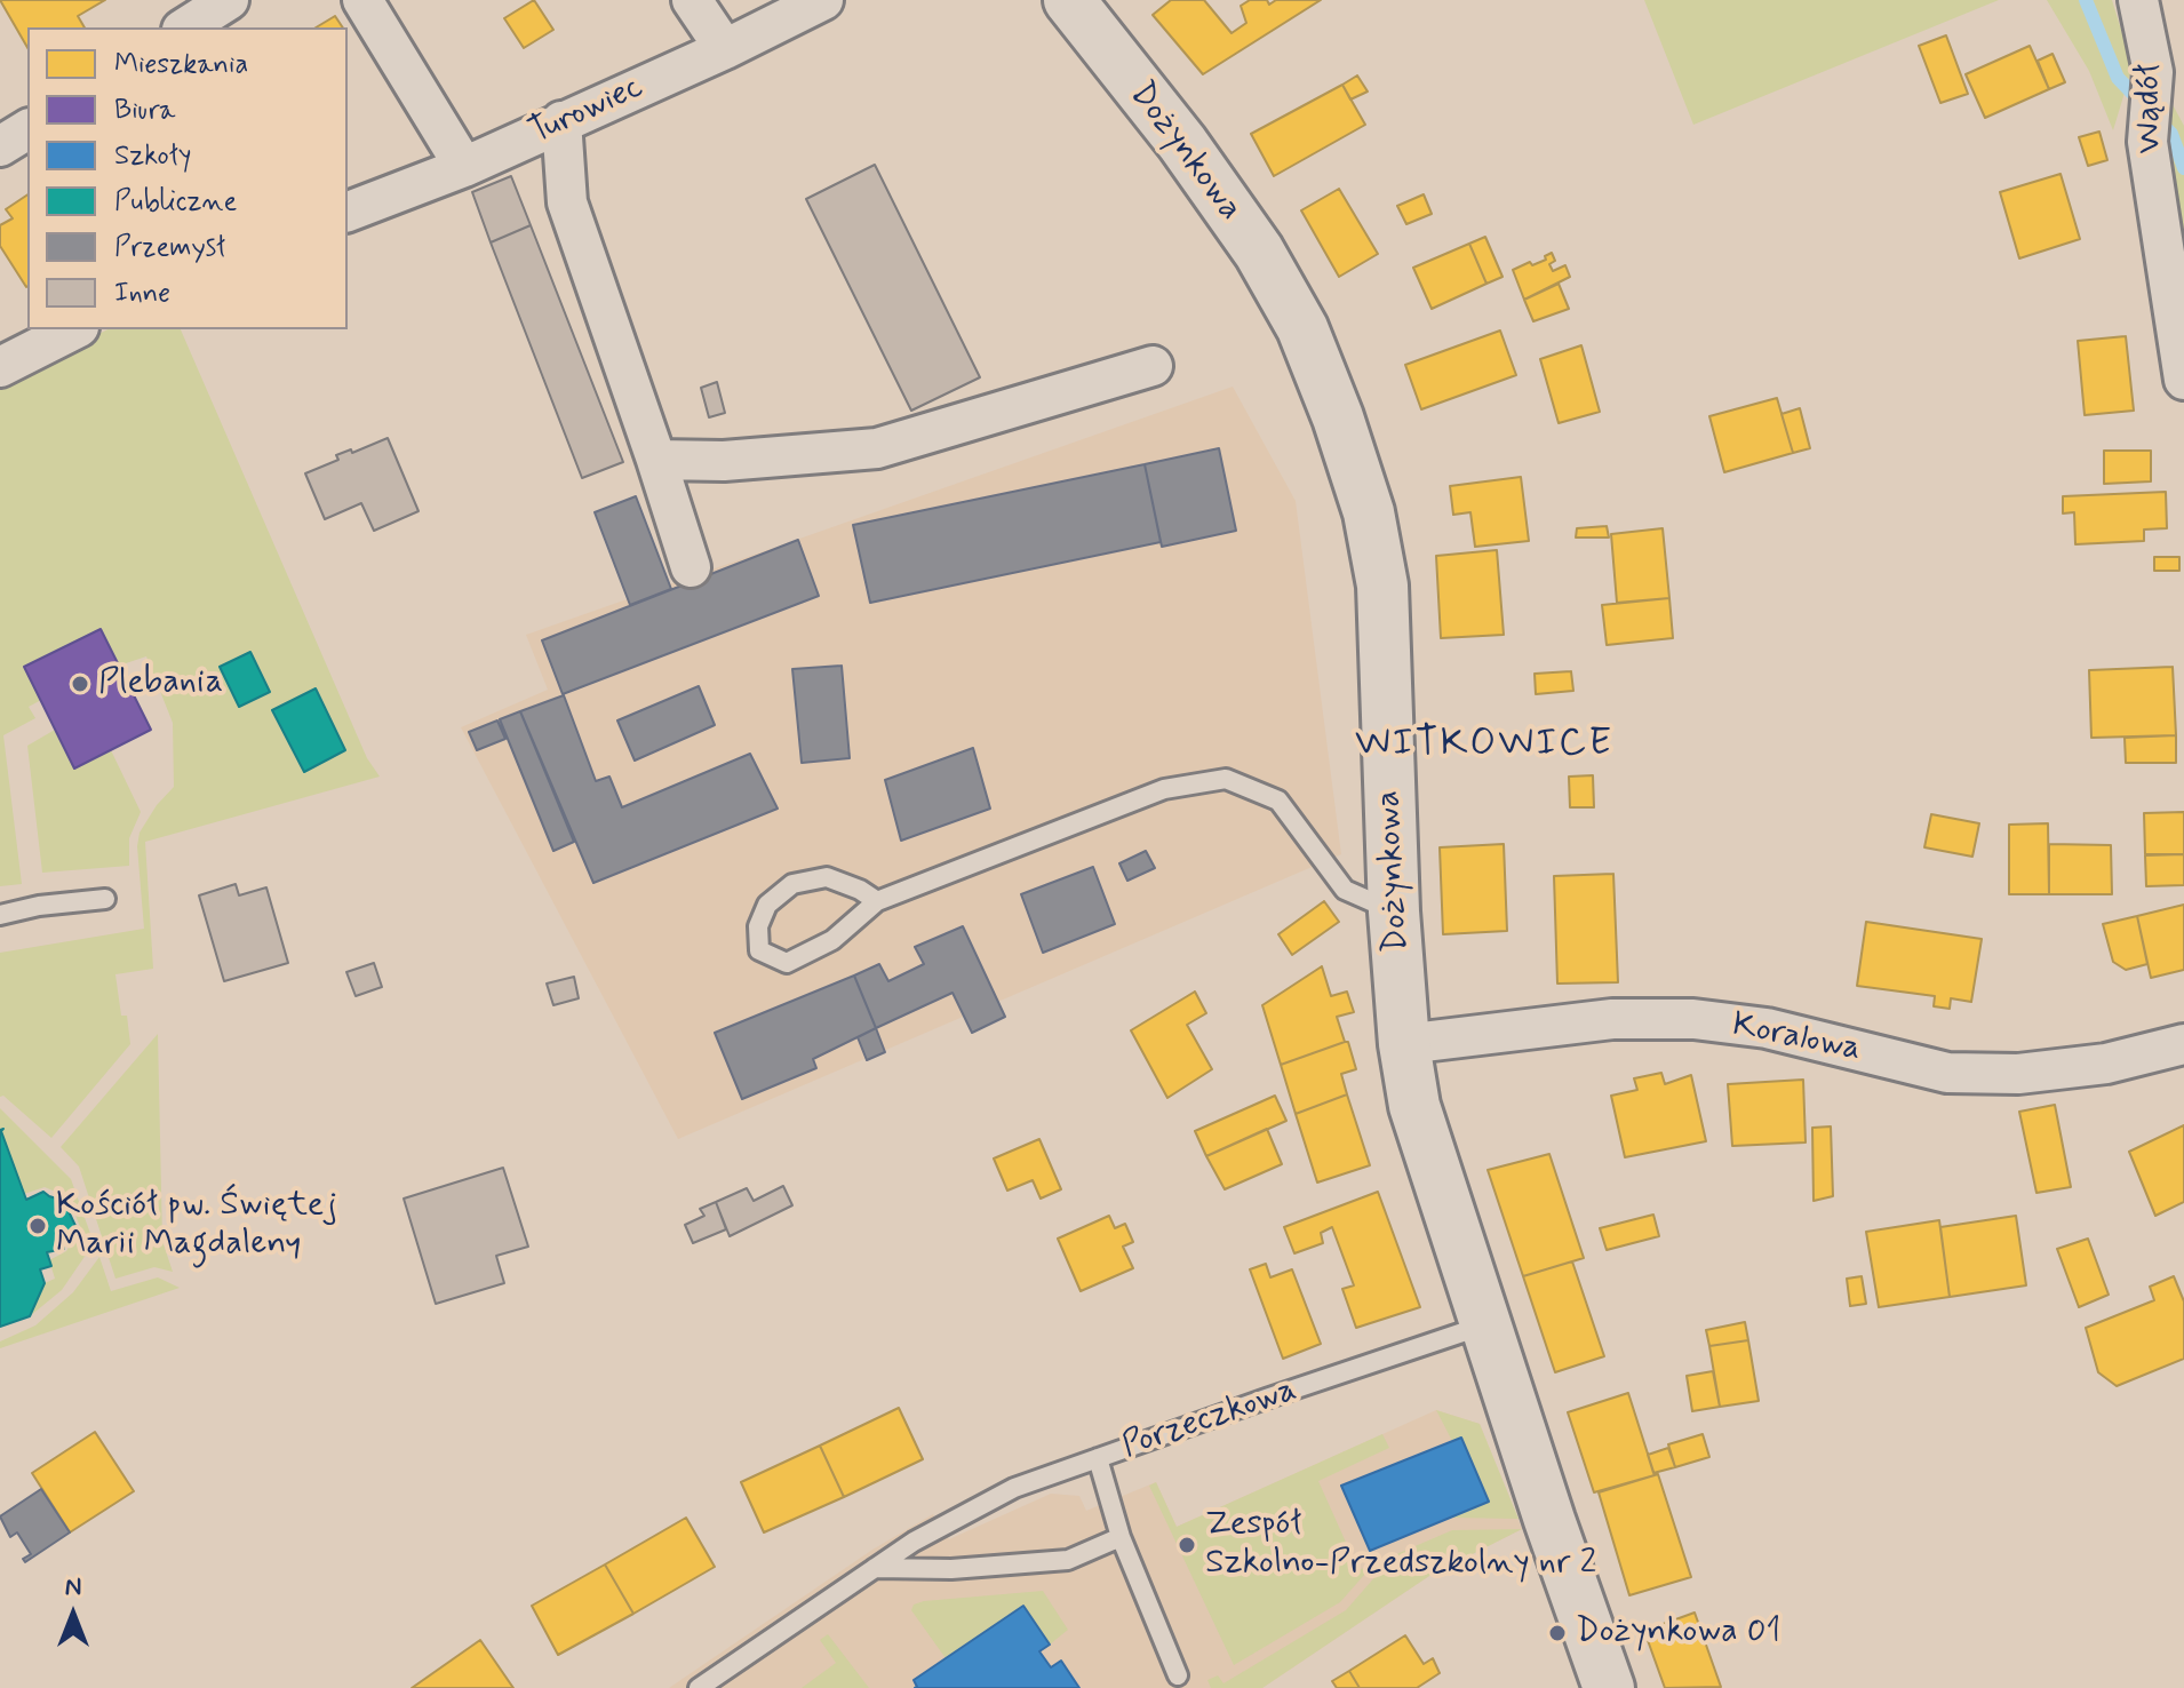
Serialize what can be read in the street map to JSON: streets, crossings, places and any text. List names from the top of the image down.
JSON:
{
  "streets": {
    "street": [
      "Wądół",
      "Turowiec",
      "Dożynkowa",
      "Koralowa"
    ],
    "lane": ["Porzeczkowa"]
  },
  "crossings": [
    ["Dożynkowa", "Koralowa"],
    ["Dożynkowa", "Porzeczkowa"]
  ],
  "districts": ["WITKOWICE"],
  "places": [
    "Plebania",
    "Kościół pw. Świętej Marii Magdaleny",
    "Zespół Szkolno-Przedszkolny nr 2",
    "Dożynkowa 01"
  ],
  "legend": [
    "Mieszkania",
    "Biura",
    "Szkoły",
    "Publiczne",
    "Przemysł",
    "Inne"
  ],
  "north": "top"
}
